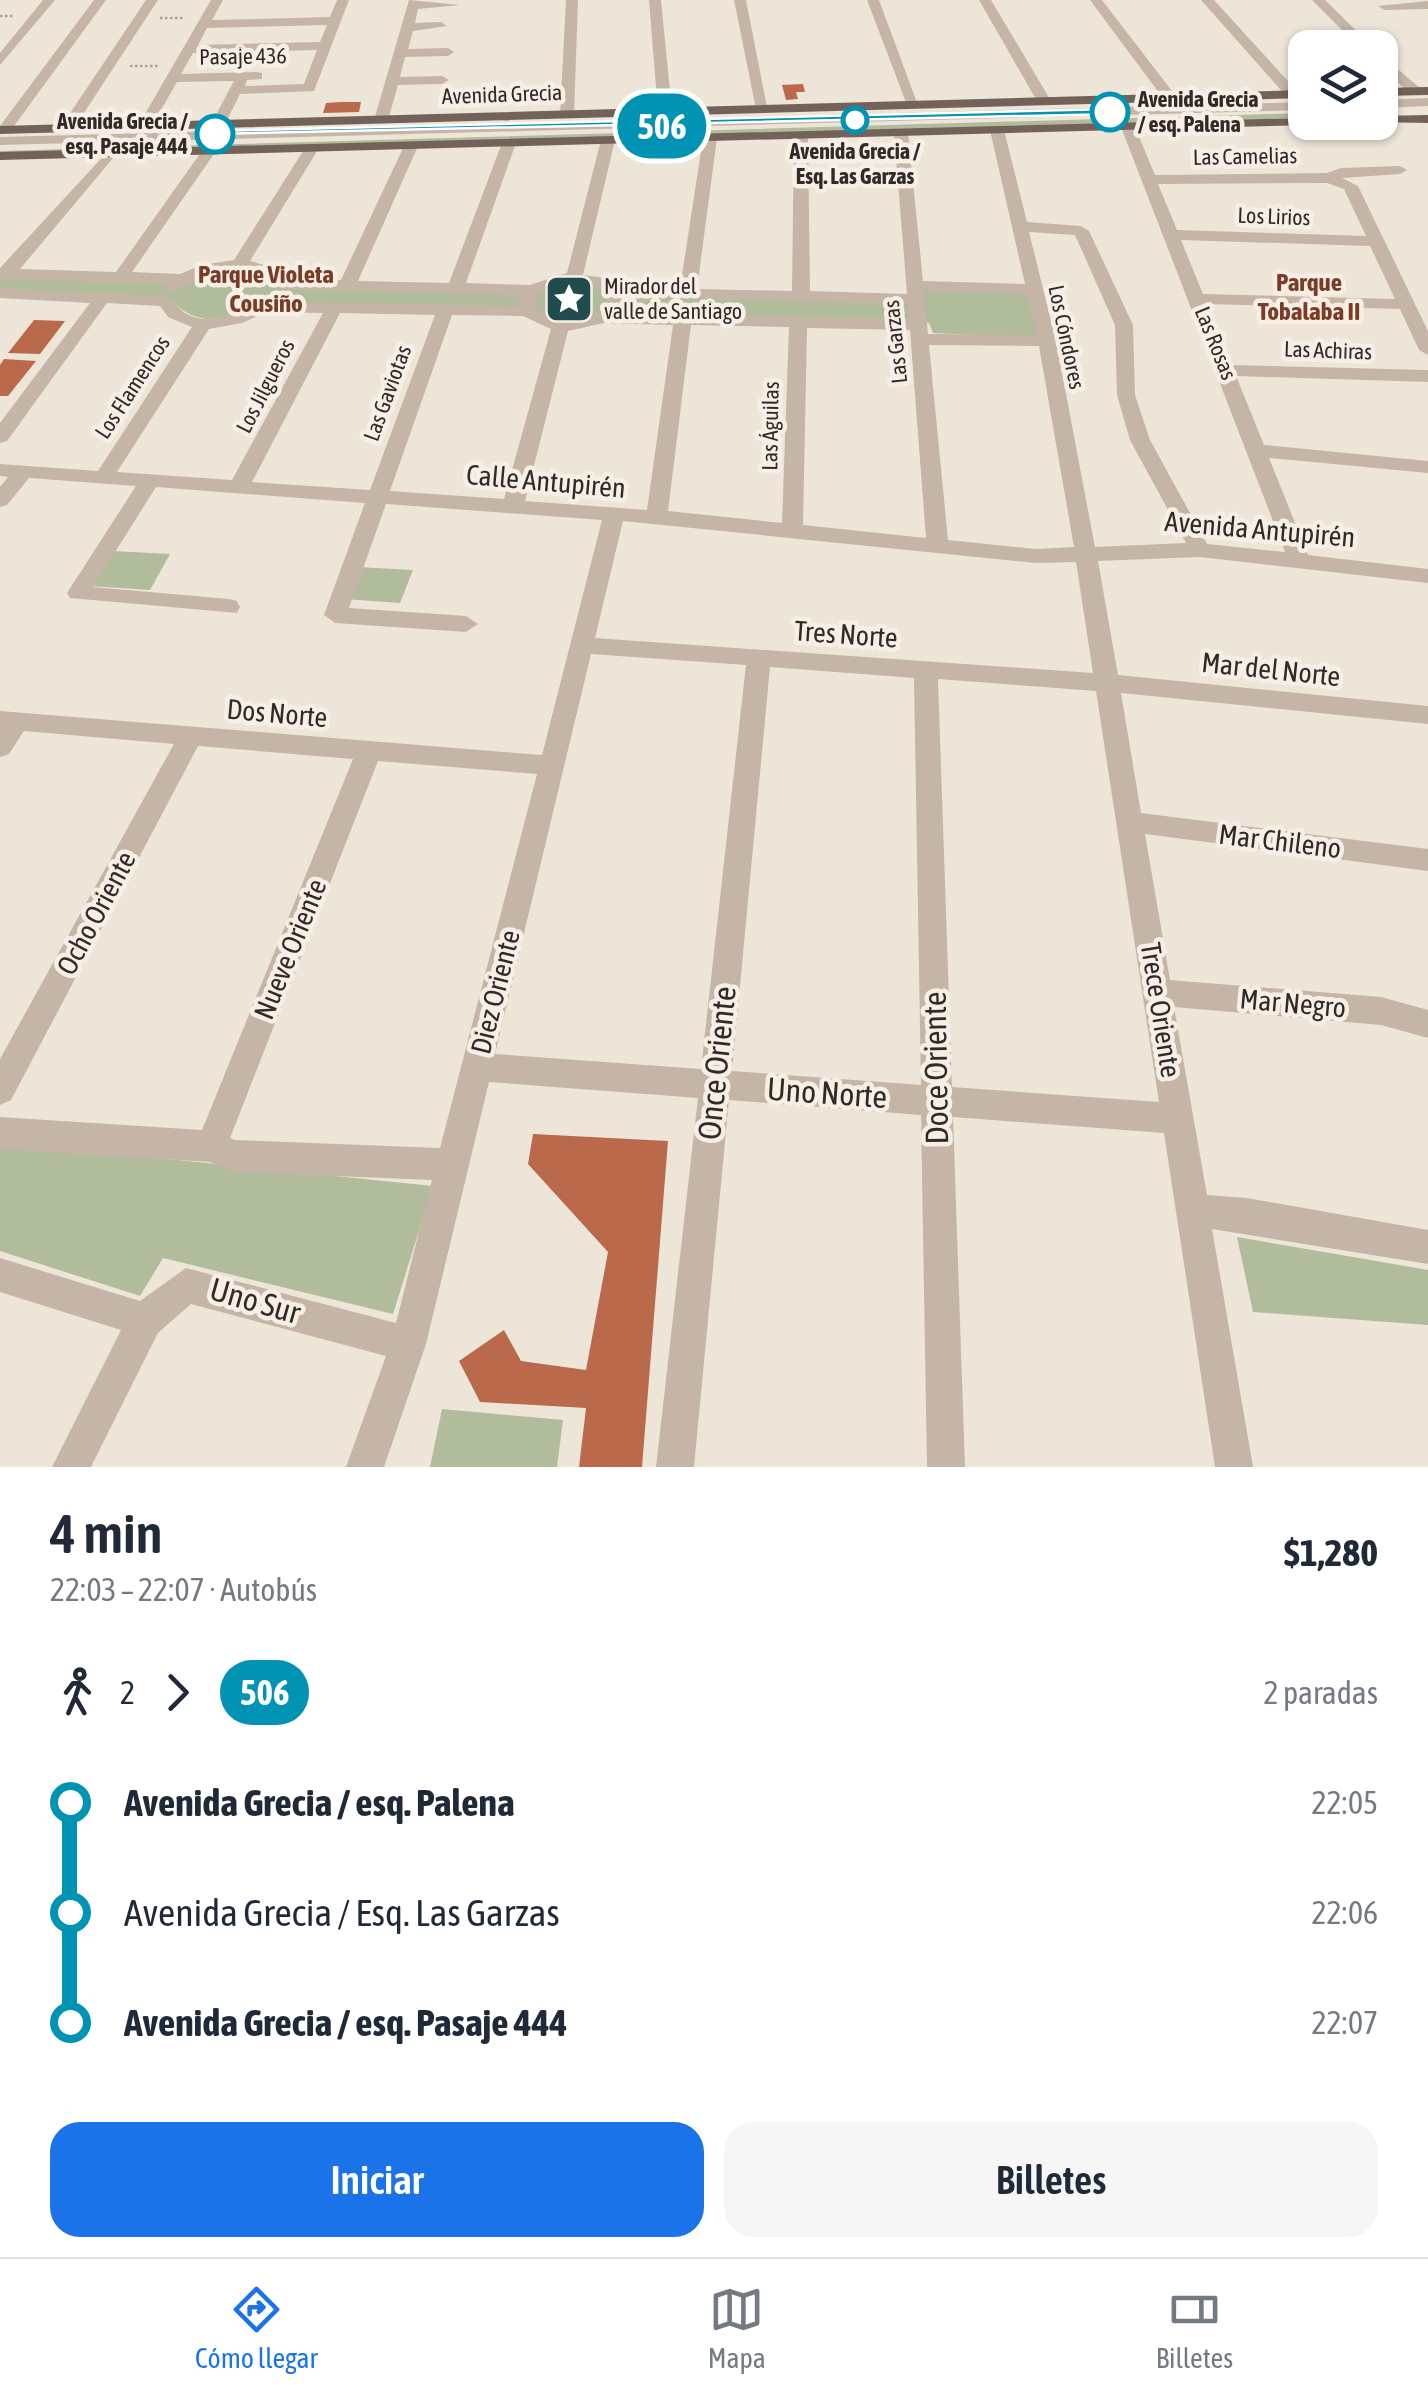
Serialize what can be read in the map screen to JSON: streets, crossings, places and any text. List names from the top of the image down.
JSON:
{
  "streets": {
    "main road": ["Avenida Grecia"],
    "street": [
      "Pasaje 436",
      "Las Camelias",
      "Los Lirios",
      "Los Cóndores",
      "Las Garzas",
      "Las Rosas",
      "Las Achiras",
      "Los Jilgueros",
      "Los Flamencos",
      "Las Gaviotas",
      "Las Águilas",
      "Calle Antupirén",
      "Avenida Antupirén",
      "Tres Norte",
      "Mar del Norte",
      "Dos Norte",
      "Mar Chileno",
      "Ocho Oriente",
      "Nueve Oriente",
      "Diez Oriente",
      "Mar Negro",
      "Trece Oriente",
      "Once Oriente",
      "Doce Oriente",
      "Uno Norte",
      "Uno Sur"
    ]
  },
  "crossings": [
    ["Avenida Grecia", "Los Cóndores"],
    ["Avenida Grecia", "Las Garzas"],
    ["Avenida Grecia", "Las Rosas"],
    ["Las Camelias", "Las Rosas"],
    ["Los Lirios", "Las Rosas"],
    ["Los Cóndores", "Calle Antupirén"],
    ["Los Cóndores", "Avenida Antupirén"],
    ["Los Cóndores", "Trece Oriente"],
    ["Las Garzas", "Calle Antupirén"],
    ["Las Rosas", "Las Achiras"],
    ["Las Rosas", "Avenida Antupirén"],
    ["Los Jilgueros", "Calle Antupirén"],
    ["Los Flamencos", "Calle Antupirén"],
    ["Las Gaviotas", "Calle Antupirén"],
    ["Las Águilas", "Calle Antupirén"],
    ["Calle Antupirén", "Avenida Antupirén"],
    ["Calle Antupirén", "Diez Oriente"],
    ["Calle Antupirén", "Trece Oriente"],
    ["Avenida Antupirén", "Trece Oriente"],
    ["Tres Norte", "Mar del Norte"],
    ["Tres Norte", "Diez Oriente"],
    ["Tres Norte", "Trece Oriente"],
    ["Tres Norte", "Once Oriente"],
    ["Tres Norte", "Doce Oriente"],
    ["Mar del Norte", "Trece Oriente"],
    ["Dos Norte", "Ocho Oriente"],
    ["Dos Norte", "Nueve Oriente"],
    ["Dos Norte", "Diez Oriente"],
    ["Mar Chileno", "Trece Oriente"],
    ["Diez Oriente", "Uno Norte"],
    ["Diez Oriente", "Uno Sur"],
    ["Mar Negro", "Trece Oriente"],
    ["Trece Oriente", "Uno Norte"],
    ["Once Oriente", "Uno Norte"],
    ["Doce Oriente", "Uno Norte"]
  ],
  "districts": ["Parque Violeta Cousiño", "Parque Tobalaba II"],
  "places": {
    "other": ["Avenida Grecia / esq. Palena", "Avenida Grecia / Esq. Las Garzas", "Avenida Grecia / esq. Pasaje 444"],
    "place": ["Mirador del valle de Santiago"]
  },
  "lines": ["bus line 506"],
  "page": {
    "on_map": "506",
    "heading": ["4 min", "22:03 – 22:07 · Autobús", "$1,280"],
    "legs": ["2", "506", "2 paradas"],
    "list": [
      {
        "name": "Avenida Grecia / esq. Palena",
        "value": "22:05"
      },
      {
        "name": "Avenida Grecia / Esq. Las Garzas",
        "value": "22:06"
      },
      {
        "name": "Avenida Grecia / esq. Pasaje 444",
        "value": "22:07"
      }
    ],
    "buttons": ["Iniciar", "Billetes"],
    "tabs": ["Cómo llegar", "Mapa", "Billetes"]
  }
}
